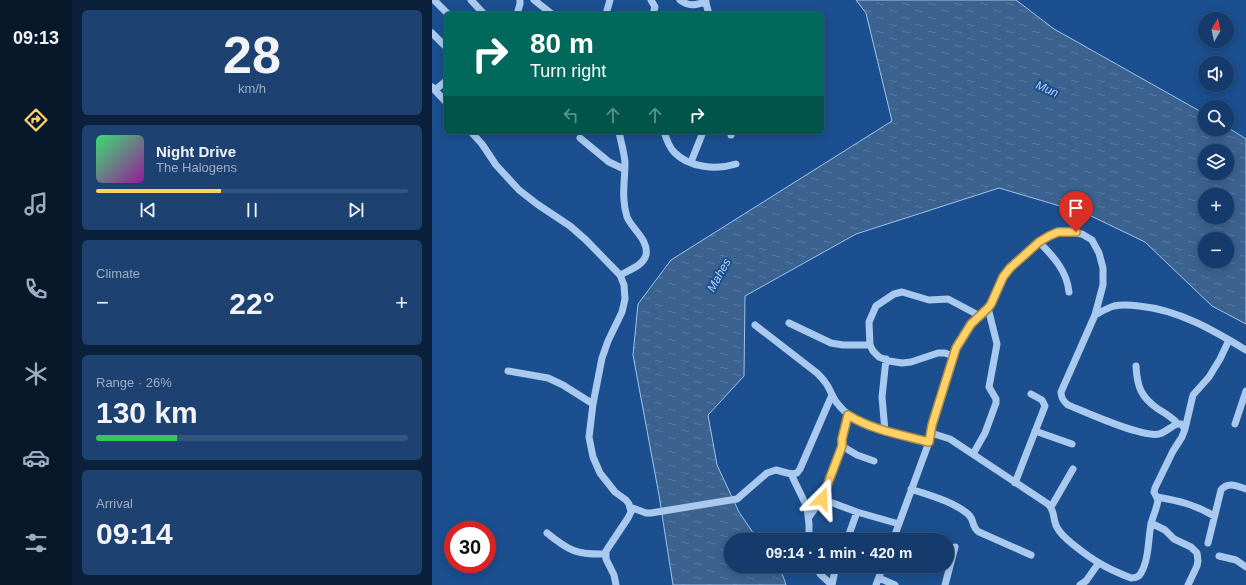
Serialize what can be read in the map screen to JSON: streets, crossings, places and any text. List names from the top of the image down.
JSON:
{
  "water": ["Mun", "Mahes"],
  "north": "top",
  "page": {
    "tabs": "09:13",
    "tile": [
      ["28", "km/h"],
      "Climate",
      ["Range · 26%", "130 km"],
      ["Arrival", "09:14"]
    ],
    "map_buttons": ["+", "−"],
    "turn": ["80 m", "Turn right"],
    "song": ["Night Drive", "The Halogens"],
    "heat": ["−", "22°", "+"],
    "limit": "30",
    "trip": "09:14 · 1 min · 420 m"
  }
}
